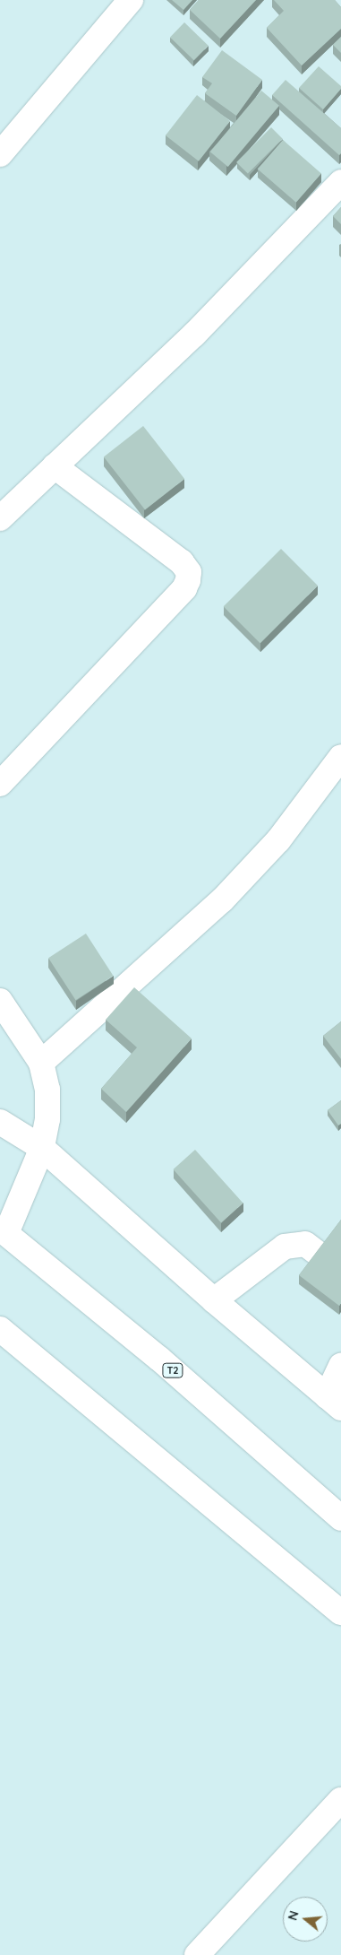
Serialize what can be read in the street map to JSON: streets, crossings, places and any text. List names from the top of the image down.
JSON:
{
  "streets": {
    "main road": ["T2"]
  },
  "north": "left"
}
